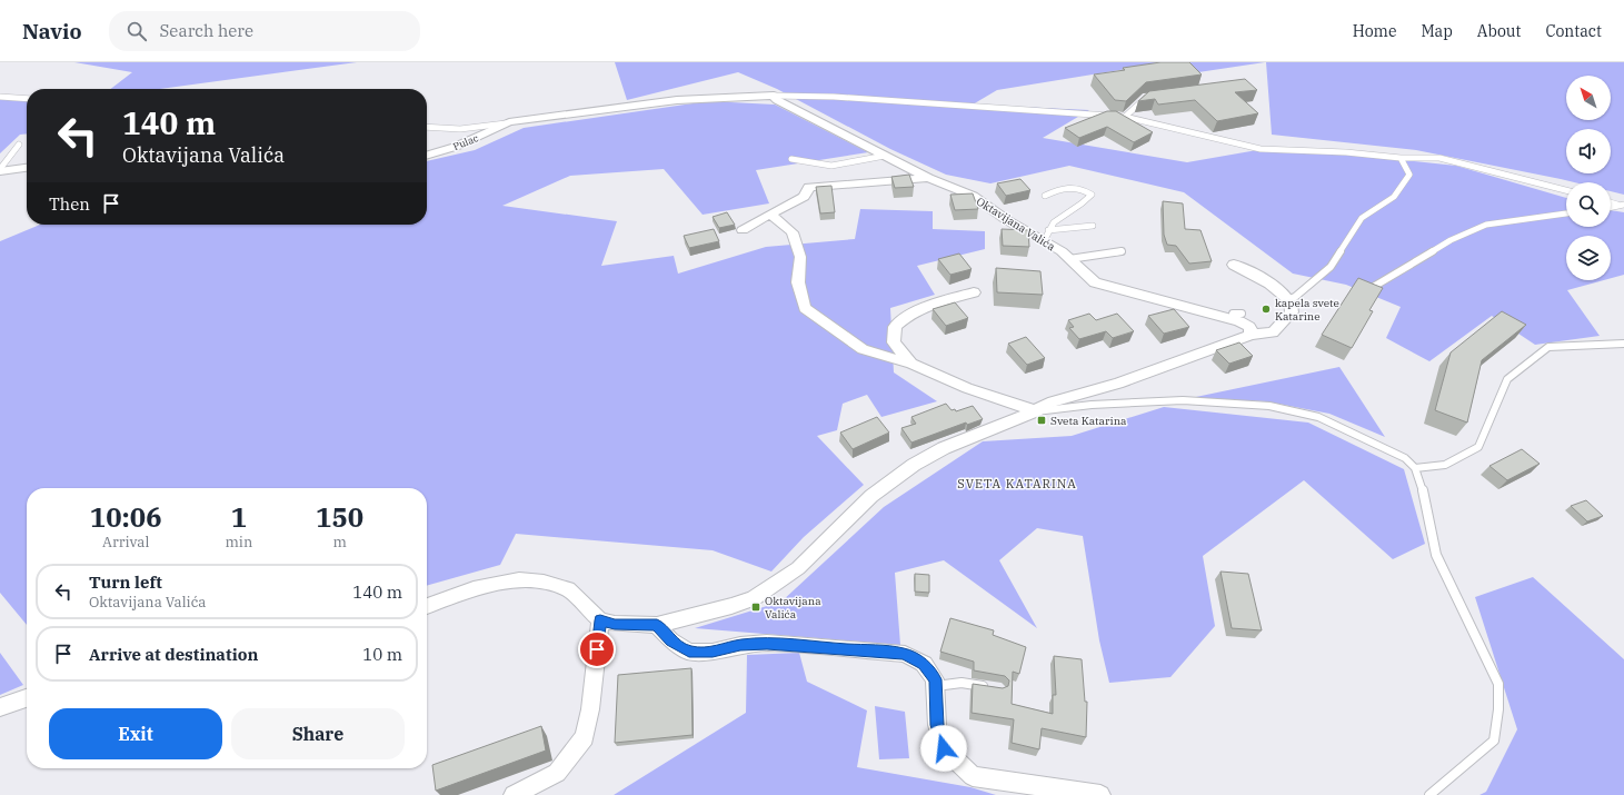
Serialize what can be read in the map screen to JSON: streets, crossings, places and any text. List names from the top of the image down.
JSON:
{
  "streets": {
    "street": ["Pulac", "Oktavijana Valića"]
  },
  "districts": ["SVETA KATARINA"],
  "places": {
    "other": ["kapela svete Katarine"],
    "transit": ["Sveta Katarina", "Oktavijana Valića"]
  },
  "north": "top left",
  "page": {
    "header": "Navio",
    "search": "Search here",
    "nav": [
      "Home",
      "Map",
      "About",
      "Contact"
    ],
    "turn": ["140 m", "Oktavijana Valića"],
    "then": "Then",
    "eta": [
      "10:06",
      "Arrival",
      "1",
      "min",
      "150",
      "m"
    ],
    "list": [
      {
        "name": "Turn left",
        "note": "Oktavijana Valića",
        "value": "140 m"
      },
      {
        "name": "Arrive at destination",
        "value": "10 m"
      }
    ],
    "buttons": ["Exit", "Share"]
  }
}
